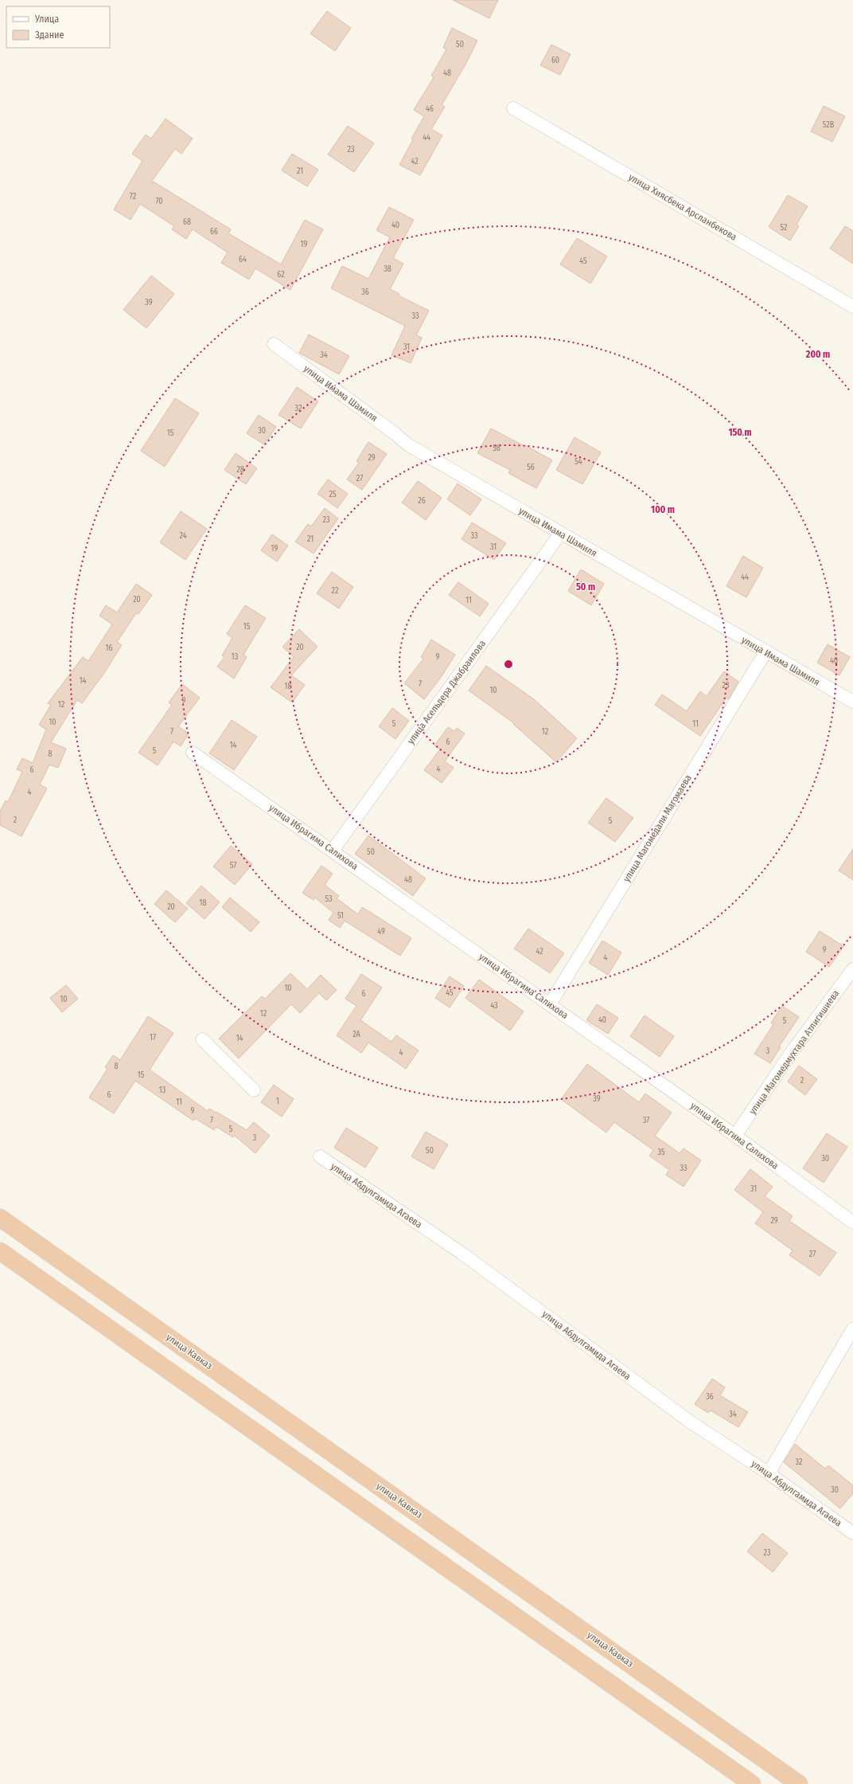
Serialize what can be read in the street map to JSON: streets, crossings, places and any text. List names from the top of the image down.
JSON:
{
  "streets": {
    "highway": ["улица Кавказ"],
    "street": [
      "улица Хиясбека Арсланбекова",
      "улица Имама Шамиля",
      "улица Асельдера Джабраилова",
      "улица Магомедали Магомаева",
      "улица Ибрагима Салихова",
      "улица Магомедмухтара Атлигишиева",
      "улица Абдулгамида Агаева"
    ]
  },
  "crossings": [
    ["улица Имама Шамиля", "улица Асельдера Джабраилова"],
    ["улица Имама Шамиля", "улица Магомедали Магомаева"],
    ["улица Асельдера Джабраилова", "улица Ибрагима Салихова"],
    ["улица Магомедали Магомаева", "улица Ибрагима Салихова"],
    ["улица Ибрагима Салихова", "улица Магомедмухтара Атлигишиева"]
  ],
  "house_numbers": [
    "50",
    "60",
    "48",
    "46",
    "52В",
    "44",
    "23",
    "42",
    "21",
    "72",
    "70",
    "68",
    "40",
    "52",
    "66",
    "19",
    "64",
    "45",
    "38",
    "62",
    "36",
    "39",
    "33",
    "31",
    "34",
    "32",
    "30",
    "15",
    "58",
    "29",
    "54",
    "56",
    "28",
    "27",
    "25",
    "26",
    "23",
    "24",
    "33",
    "21",
    "31",
    "19",
    "44",
    "22",
    "20",
    "11",
    "15",
    "20",
    "16",
    "13",
    "9",
    "40",
    "14",
    "7",
    "23",
    "18",
    "10",
    "9",
    "12",
    "10",
    "5",
    "11",
    "7",
    "12",
    "6",
    "14",
    "5",
    "8",
    "4",
    "6",
    "4",
    "2",
    "5",
    "50",
    "57",
    "48",
    "53",
    "18",
    "20",
    "51",
    "49",
    "9",
    "42",
    "4",
    "10",
    "45",
    "6",
    "10",
    "43",
    "12",
    "40",
    "5",
    "2А",
    "17",
    "14",
    "3",
    "4",
    "8",
    "15",
    "2",
    "13",
    "6",
    "39",
    "1",
    "11",
    "9",
    "7",
    "37",
    "5",
    "3",
    "50",
    "35",
    "30",
    "33",
    "31",
    "29",
    "27",
    "36",
    "34",
    "32",
    "30",
    "23"
  ],
  "legend": ["Улица", "Здание"],
  "rings": [
    "200 m",
    "150 m",
    "100 m",
    "50 m"
  ]
}
